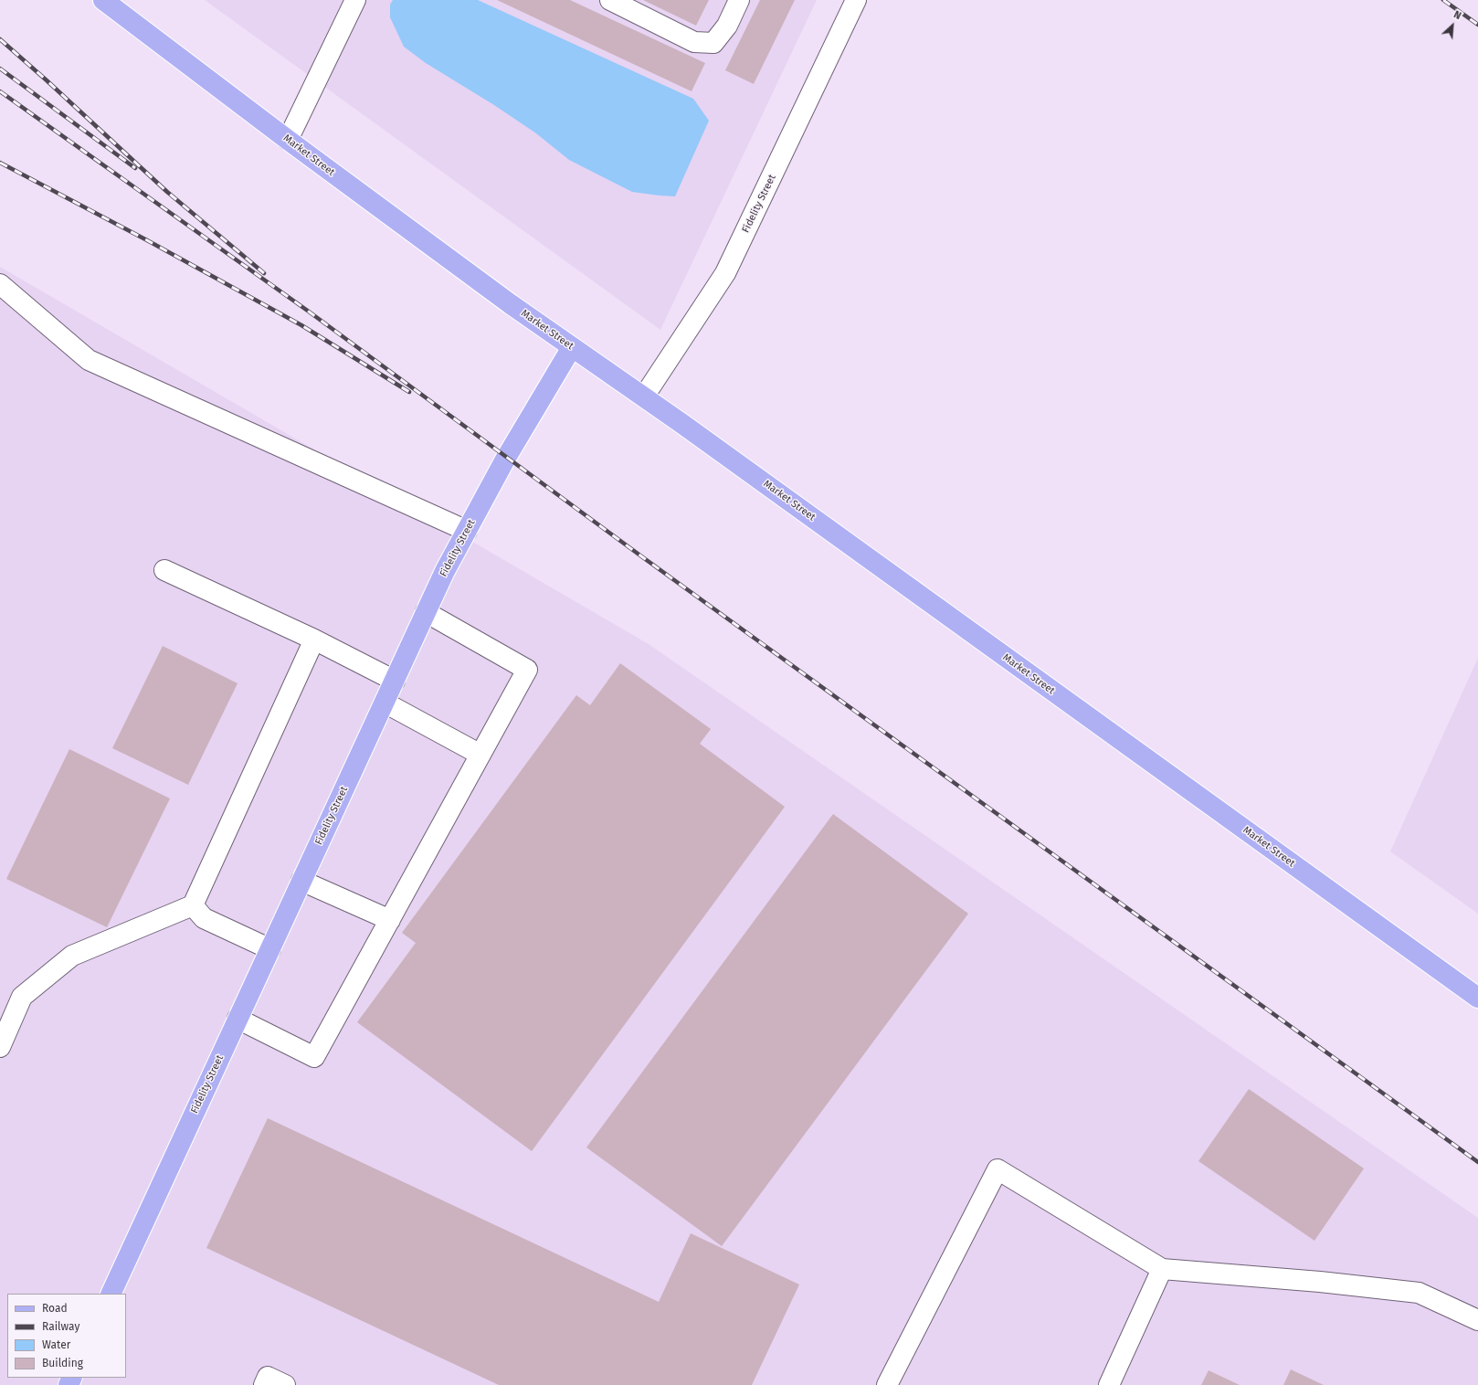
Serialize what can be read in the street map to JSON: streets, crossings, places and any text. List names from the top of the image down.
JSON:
{
  "streets": {
    "main road": ["Market Street", "Fidelity Street"]
  },
  "crossings": [
    ["Market Street", "Fidelity Street"]
  ],
  "legend": [
    "Road",
    "Railway",
    "Water",
    "Building"
  ],
  "north": "top right"
}
